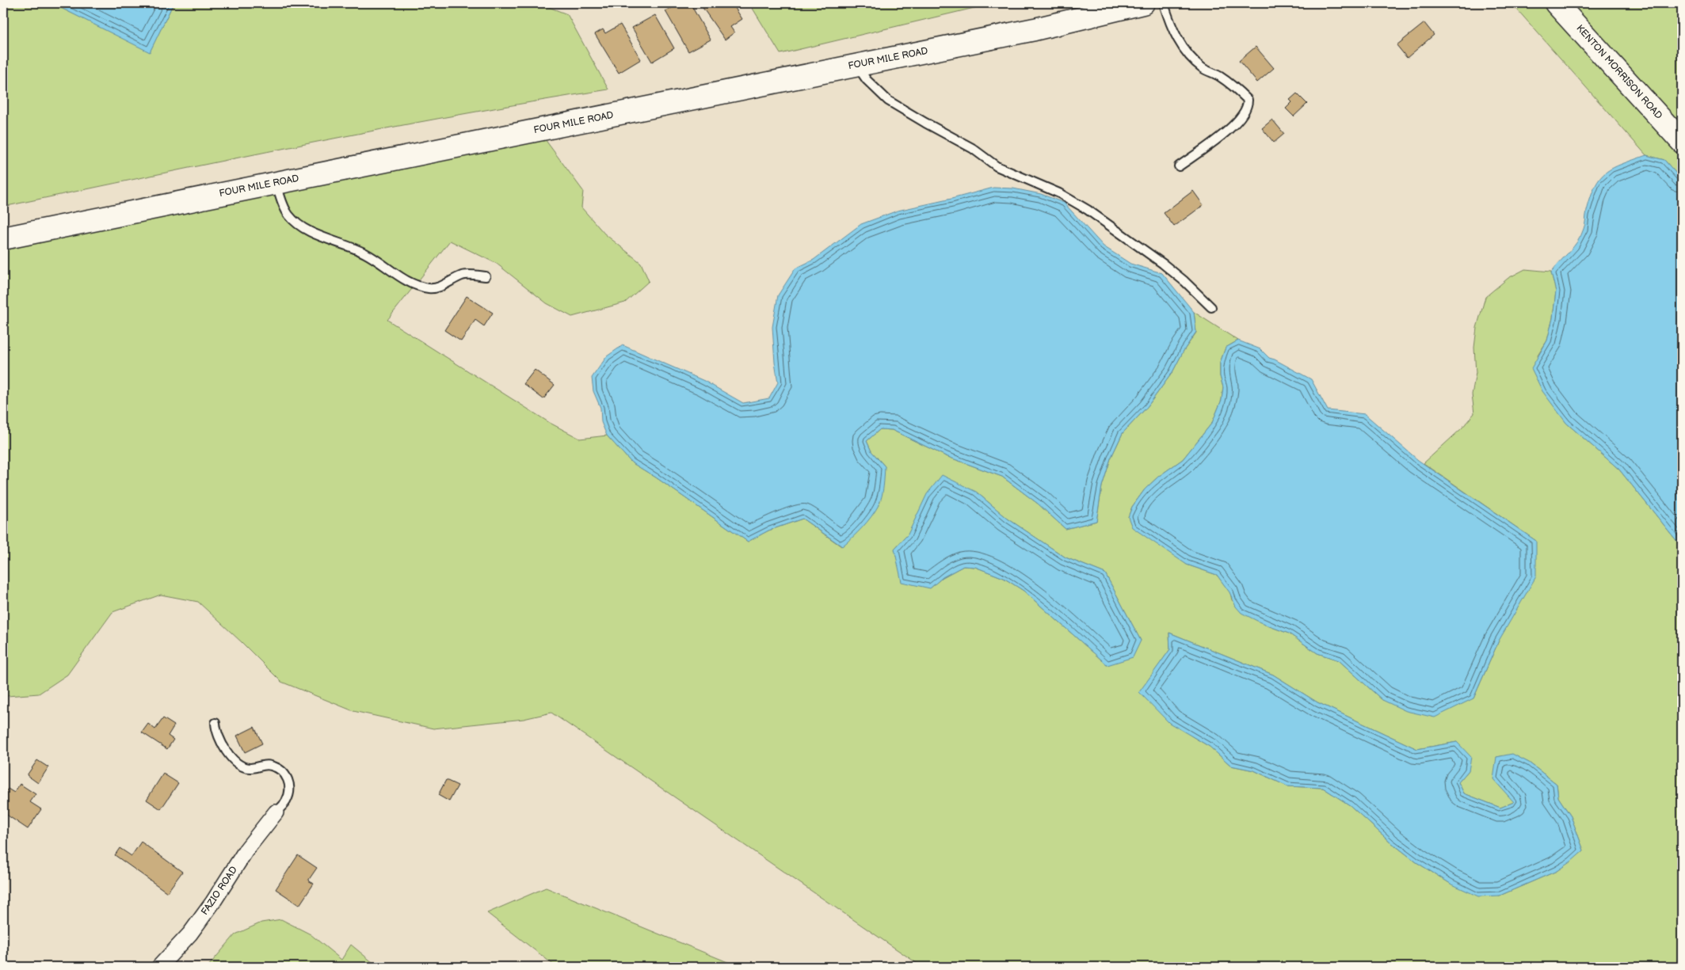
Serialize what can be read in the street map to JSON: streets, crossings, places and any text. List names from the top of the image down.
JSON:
{
  "streets": {
    "main road": ["FOUR MILE ROAD", "KENTON MORRISON ROAD"],
    "street": ["FAZIO ROAD"]
  }
}
